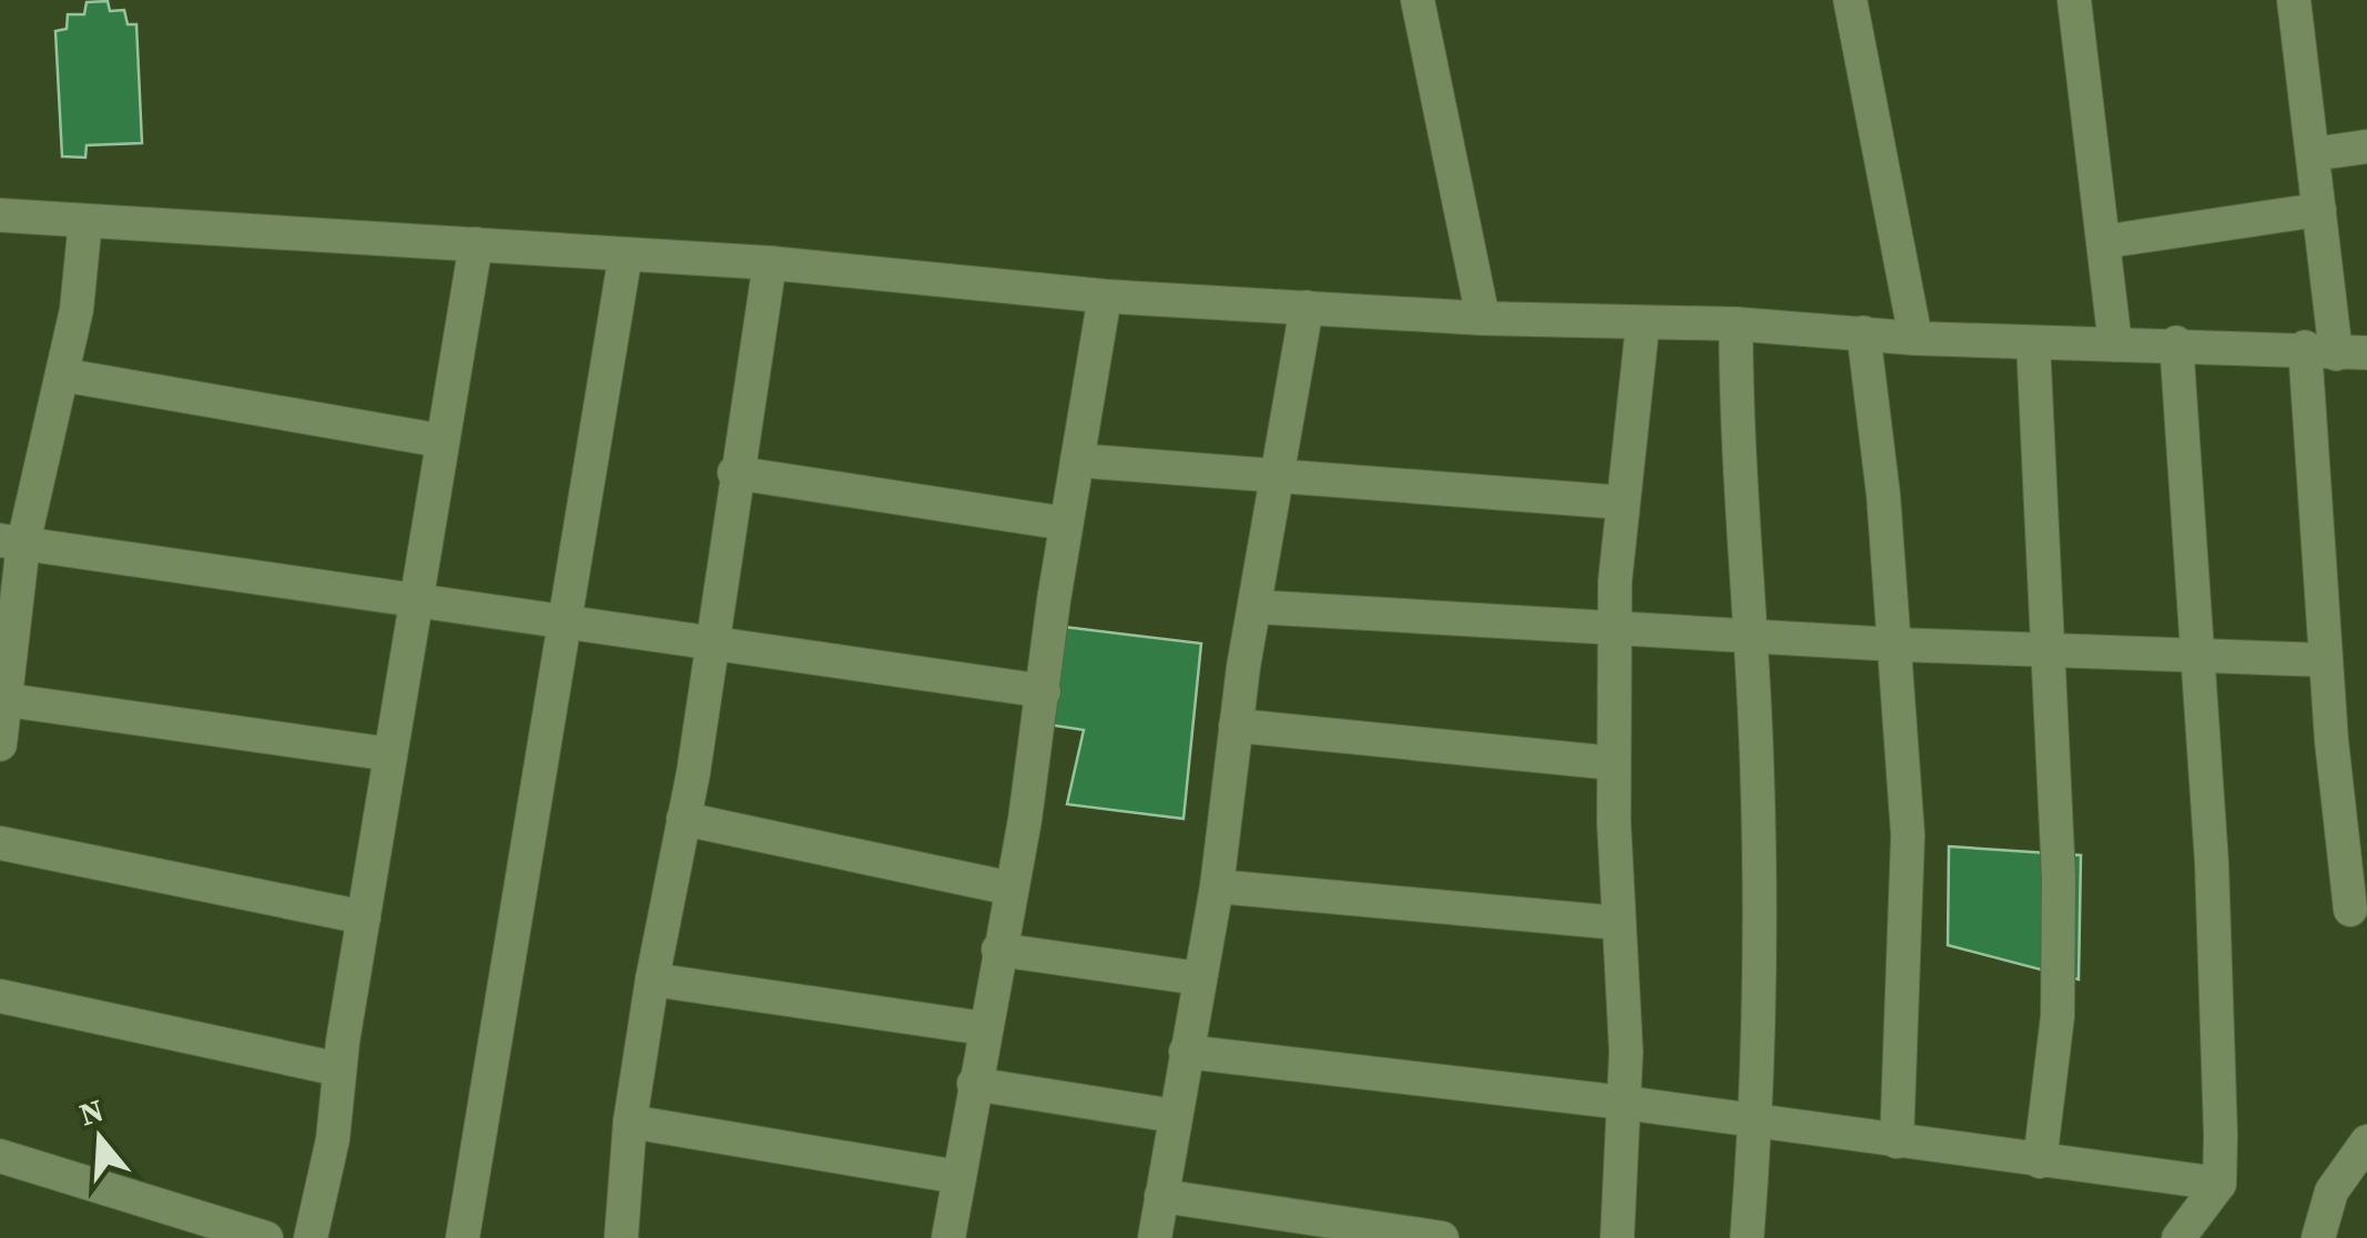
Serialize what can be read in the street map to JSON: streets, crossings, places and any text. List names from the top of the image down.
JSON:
{
  "north": "top"
}
